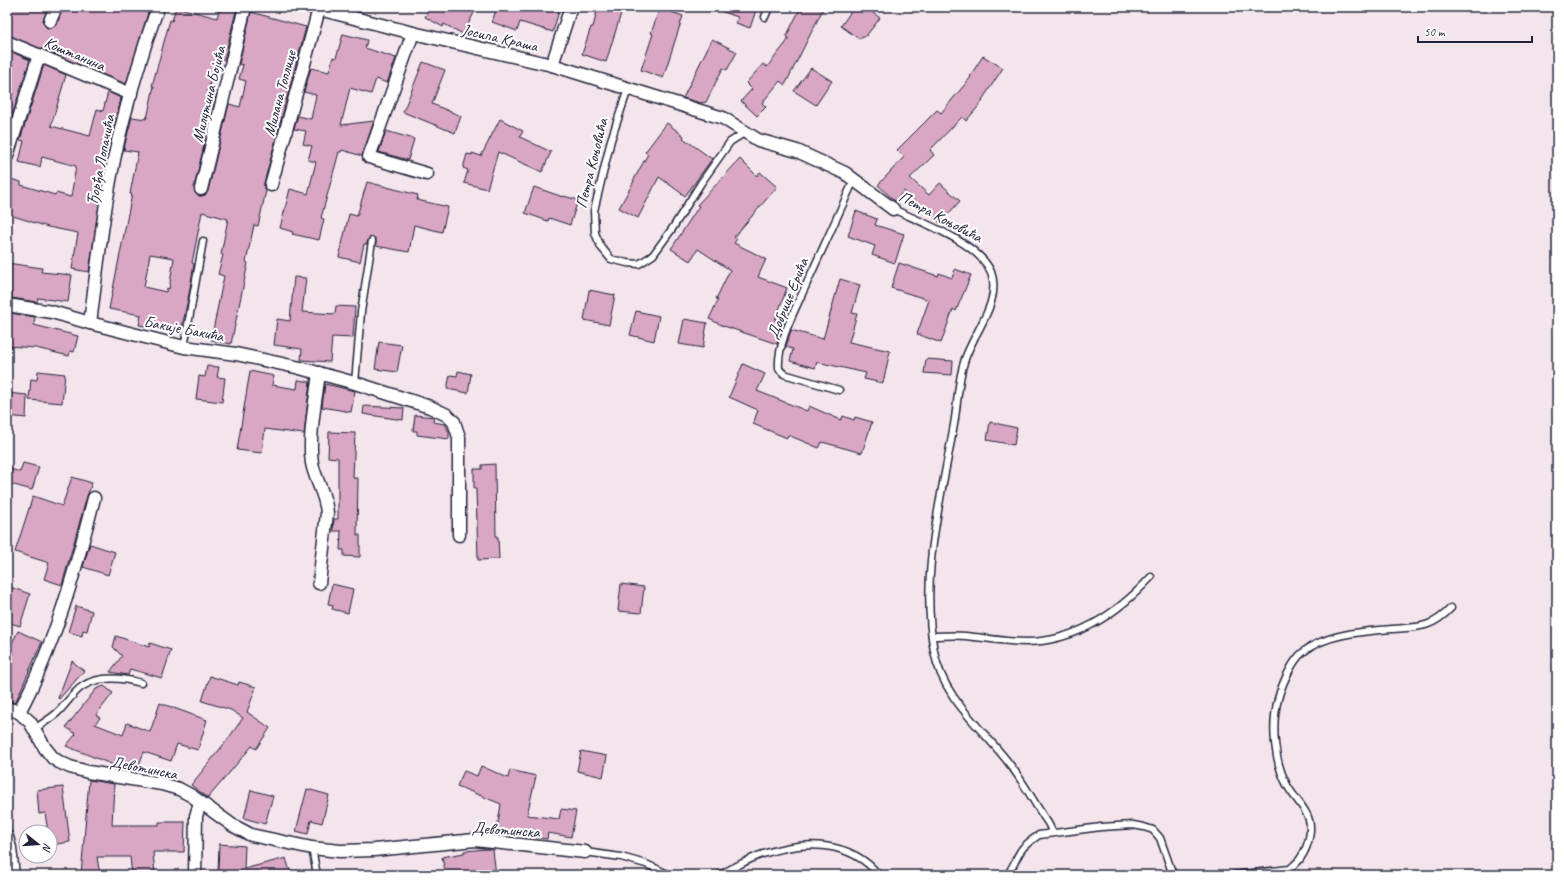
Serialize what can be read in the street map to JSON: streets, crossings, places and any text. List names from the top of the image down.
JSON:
{
  "streets": {
    "street": [
      "Јосипа Краша",
      "Коштанина",
      "Милана Топлице",
      "Милутина Бојића",
      "Ђорђа Лопачића",
      "Петра Коњовића",
      "Бакије Бакића",
      "Девотинска"
    ],
    "lane": ["Добрице Ерића"]
  },
  "crossings": [
    ["Јосипа Краша", "Милана Топлице"],
    ["Јосипа Краша", "Петра Коњовића"],
    ["Коштанина", "Ђорђа Лопачића"],
    ["Ђорђа Лопачића", "Бакије Бакића"],
    ["Петра Коњовића", "Добрице Ерића"]
  ],
  "scale_bar": "50 m",
  "north": "right"
}
